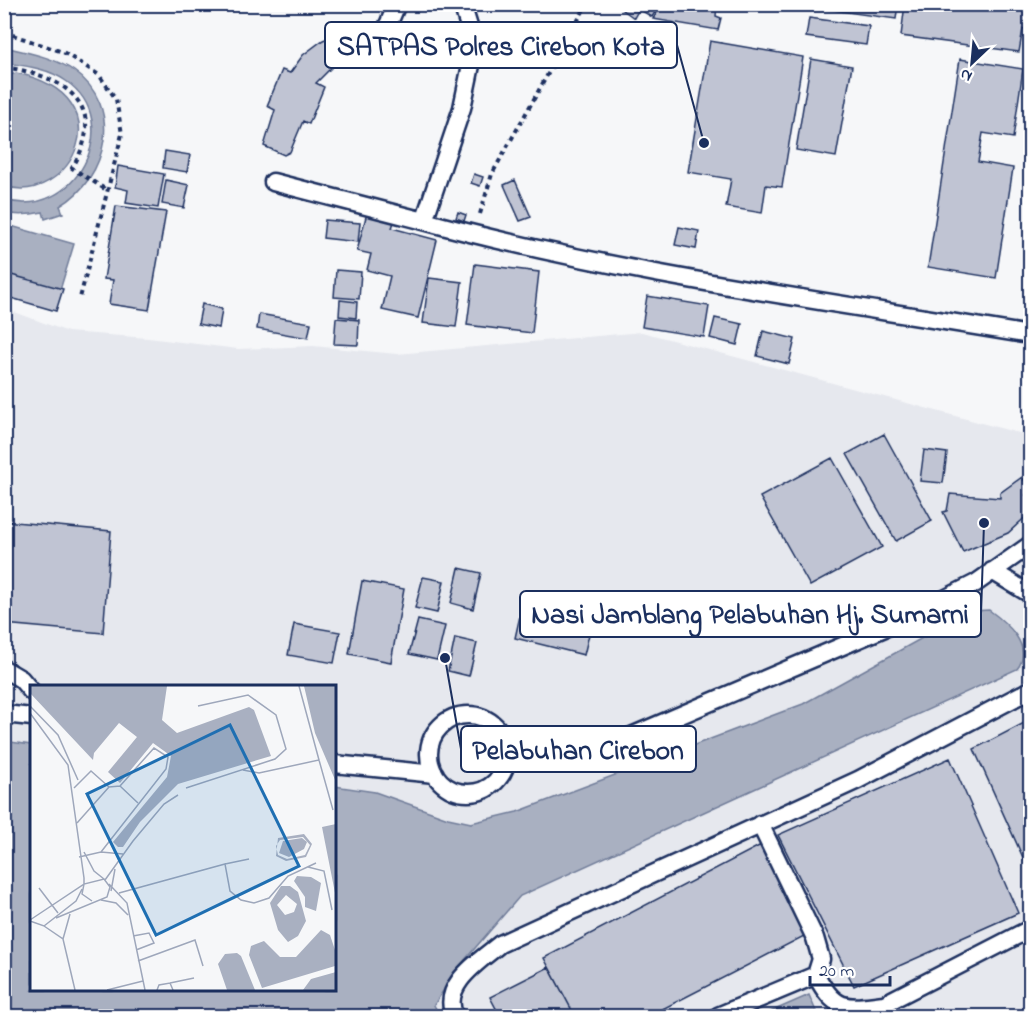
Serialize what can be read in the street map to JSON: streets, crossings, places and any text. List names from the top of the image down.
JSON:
{
  "places": ["SATPAS Polres Cirebon Kota", "Nasi Jamblang Pelabuhan Hj. Sumarni", "Pelabuhan Cirebon"],
  "scale_bar": "20 m",
  "north": "bottom left"
}
